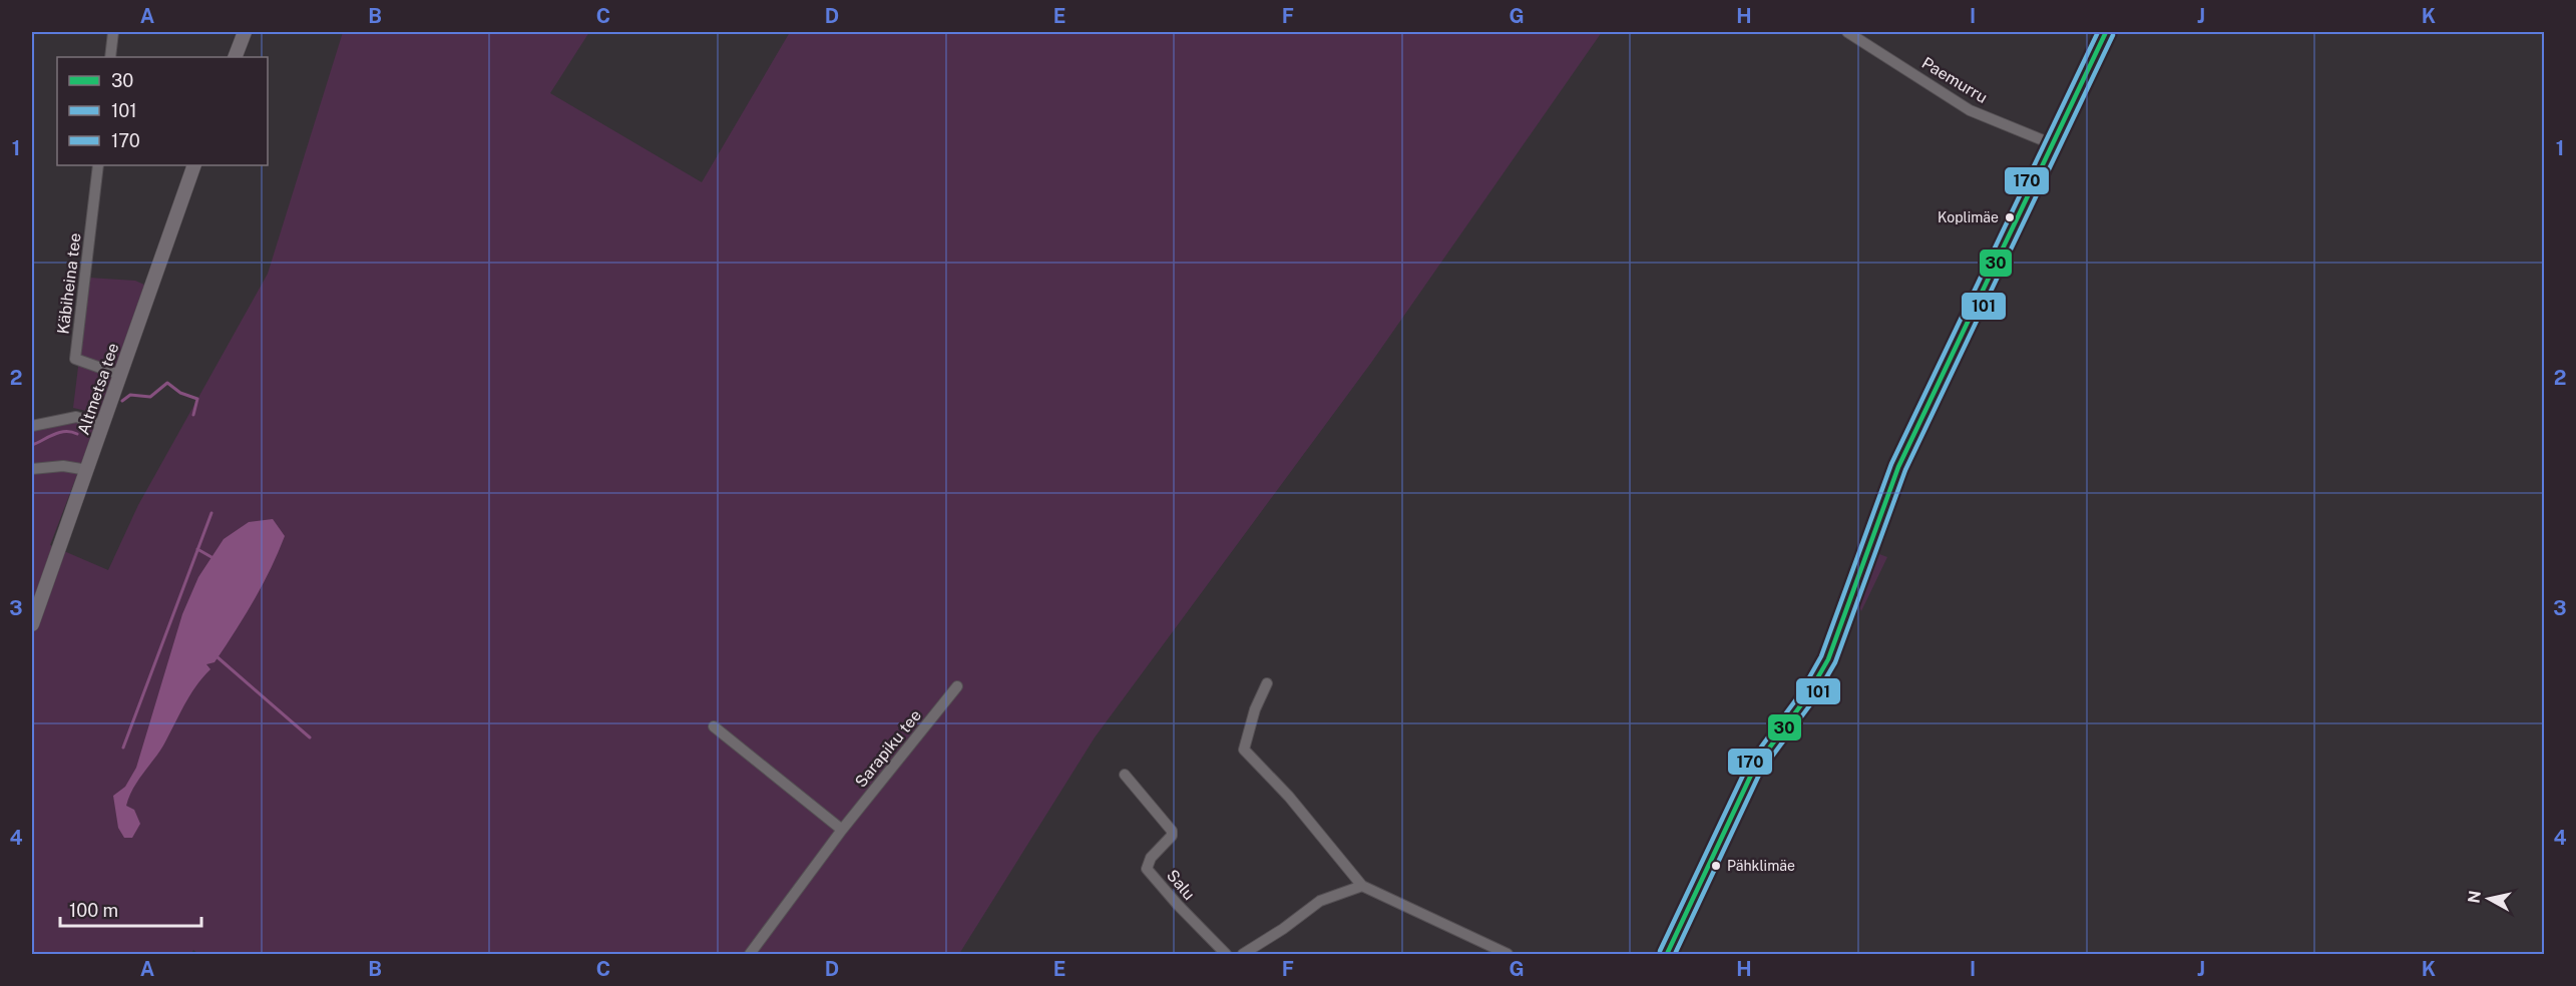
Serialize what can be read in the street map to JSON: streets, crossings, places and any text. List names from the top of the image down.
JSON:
{
  "streets": {
    "main road": ["Altmetsa tee"],
    "street": [
      "Paemurru",
      "Käbiheina tee",
      "Sarapiku tee",
      "Salu"
    ]
  },
  "crossings": [
    ["Käbiheina tee", "Altmetsa tee"]
  ],
  "places": ["Koplimäe", "Pähklimäe"],
  "lines": ["transit line 30", "transit line 170", "transit line 101"],
  "legend": ["30", "101", "170"],
  "scale_bar": "100 m",
  "north": "left",
  "grid": {
    "columns": [
      "A",
      "B",
      "C",
      "D",
      "E",
      "F",
      "G",
      "H",
      "I",
      "J",
      "K"
    ],
    "rows": [
      "1",
      "2",
      "3",
      "4"
    ]
  }
}
